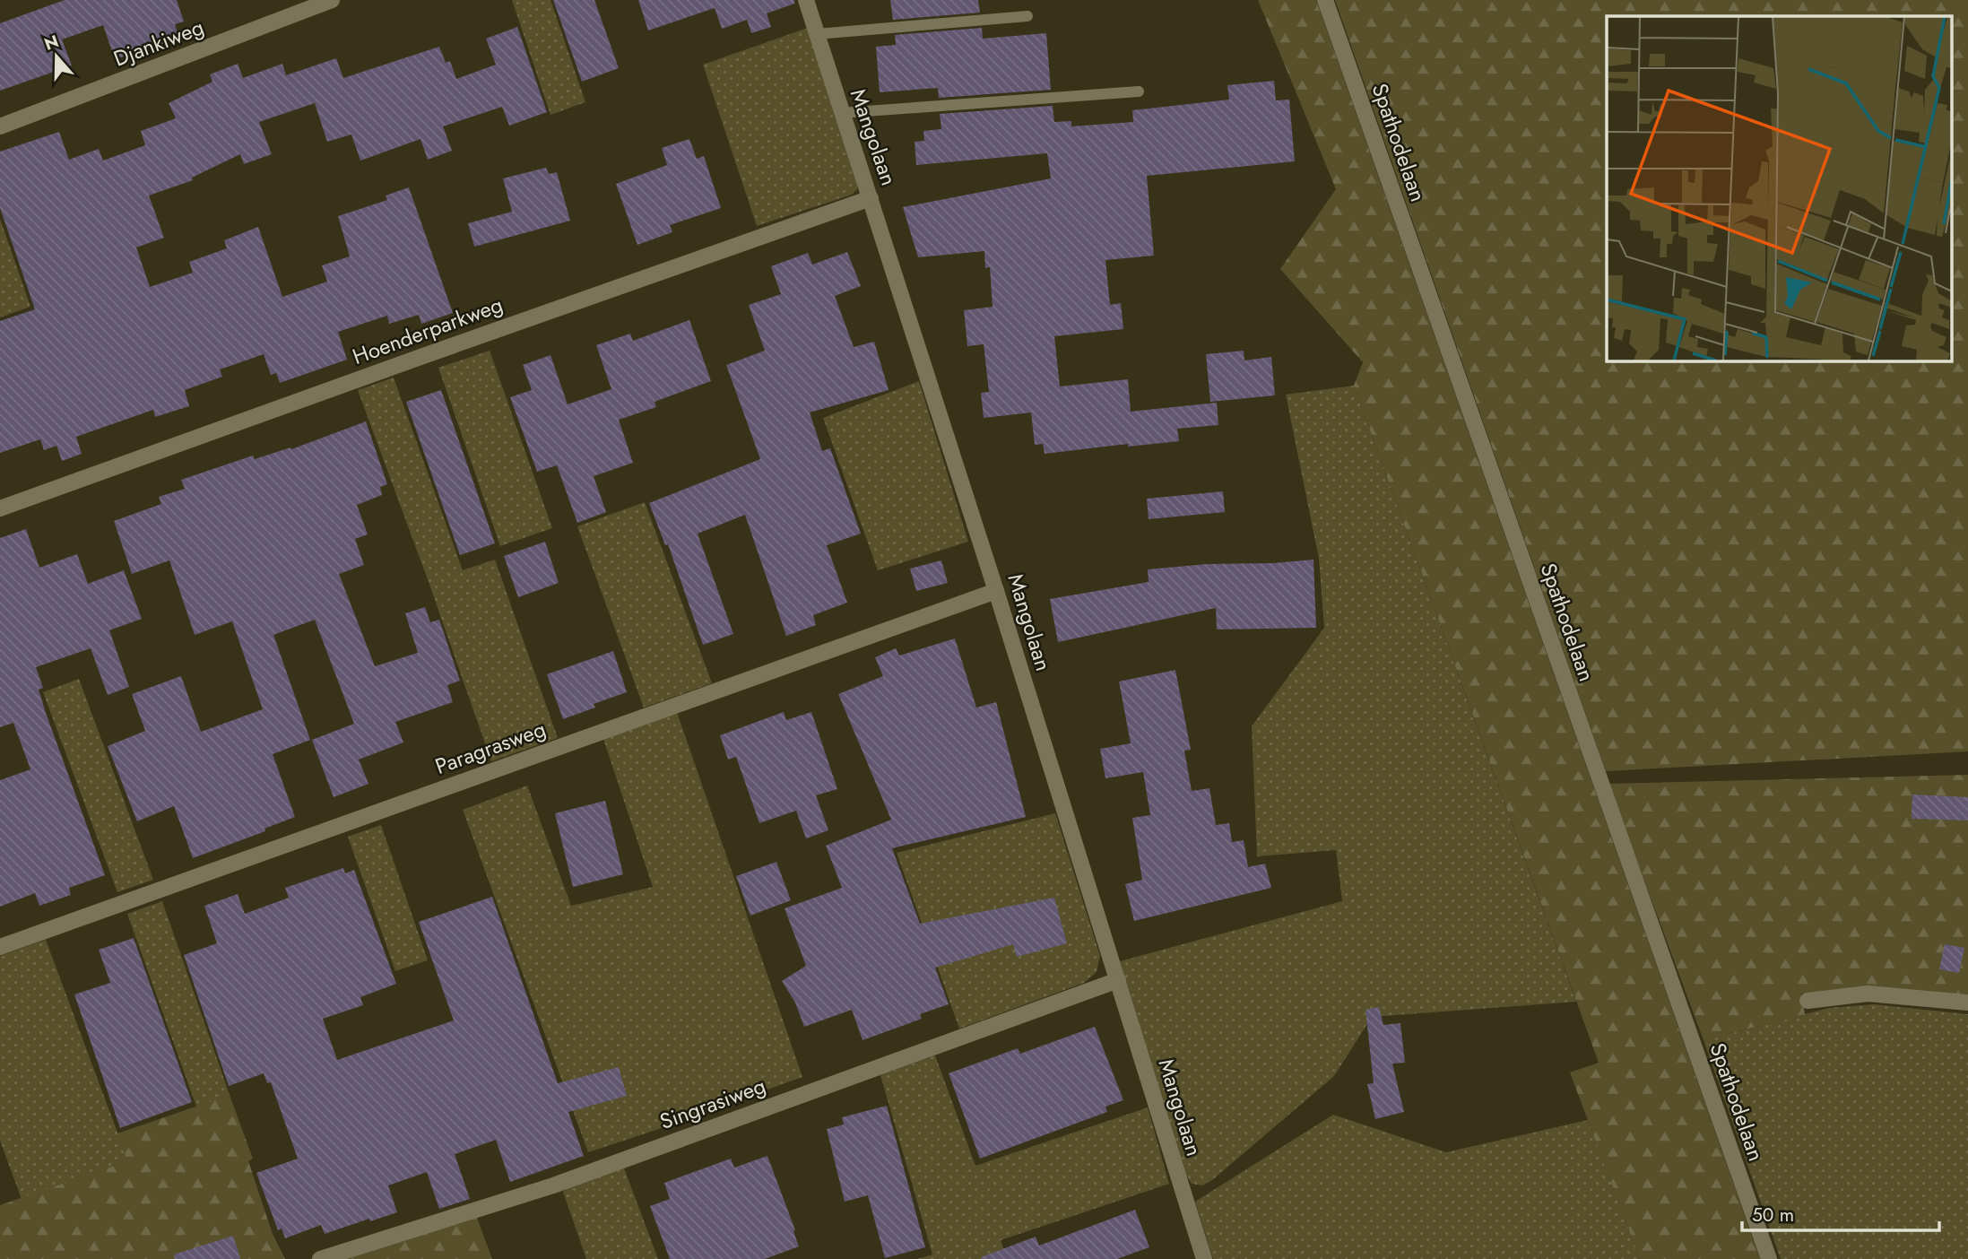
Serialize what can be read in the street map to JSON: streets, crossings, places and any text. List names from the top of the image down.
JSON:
{
  "streets": {
    "street": [
      "Djankiweg",
      "Mangolaan",
      "Spathodelaan",
      "Hoenderparkweg",
      "Paragrasweg",
      "Singrasiweg"
    ]
  },
  "crossings": [
    ["Mangolaan", "Hoenderparkweg"],
    ["Mangolaan", "Paragrasweg"],
    ["Mangolaan", "Singrasiweg"]
  ],
  "scale_bar": "50 m",
  "north": "top"
}
